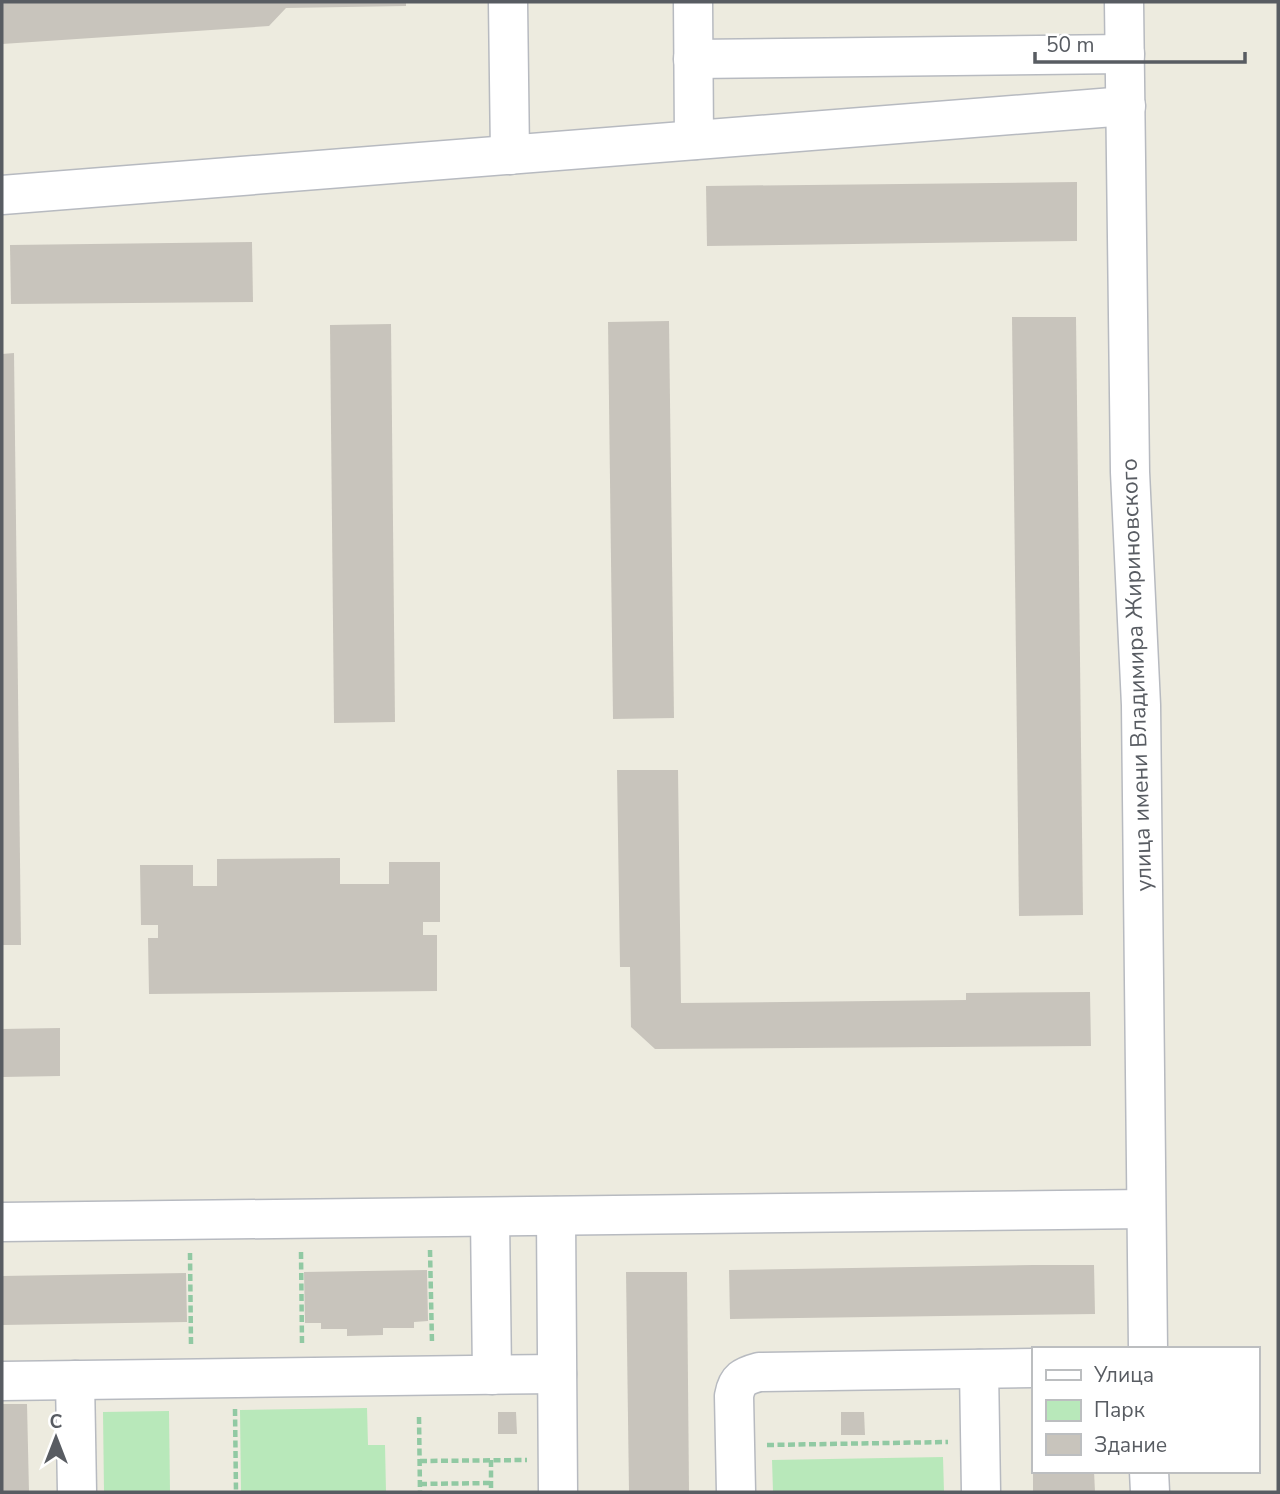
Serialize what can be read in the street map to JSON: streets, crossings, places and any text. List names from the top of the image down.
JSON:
{
  "streets": {
    "street": ["улица имени Владимира Жириновского"]
  },
  "legend": ["Улица", "Парк", "Здание"],
  "scale_bar": "50 m",
  "north": "top"
}
